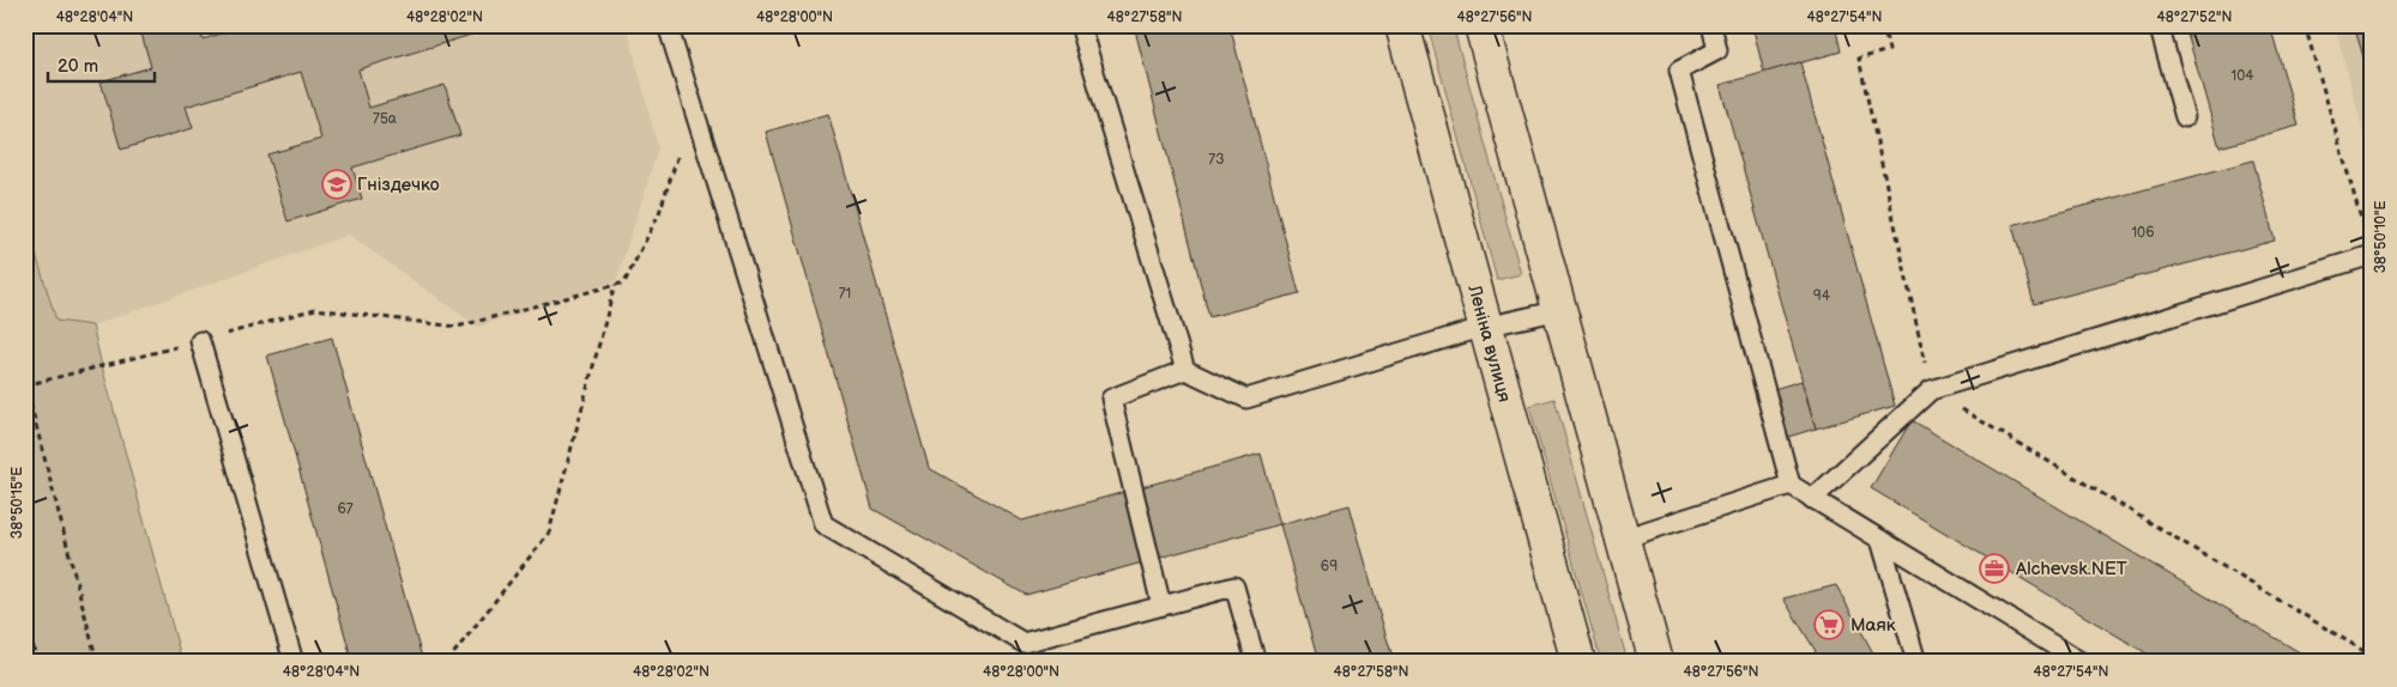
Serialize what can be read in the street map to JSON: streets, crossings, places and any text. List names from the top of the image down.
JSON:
{
  "streets": {
    "street": ["Леніна вулиця"]
  },
  "places": {
    "school or university": ["Гніздечко"],
    "office": ["Alchevsk.NET"],
    "supermarket": ["Маяк"]
  },
  "house_numbers": [
    "104",
    "75а",
    "73",
    "106",
    "71",
    "94",
    "67",
    "69"
  ],
  "scale_bar": "20 m",
  "coordinates": [
    "48°28'04\"N",
    "48°28'02\"N",
    "48°28'00\"N",
    "48°27'58\"N",
    "48°27'56\"N",
    "48°27'54\"N",
    "48°27'52\"N",
    "38°50'10\"E",
    "38°50'15\"E"
  ]
}
